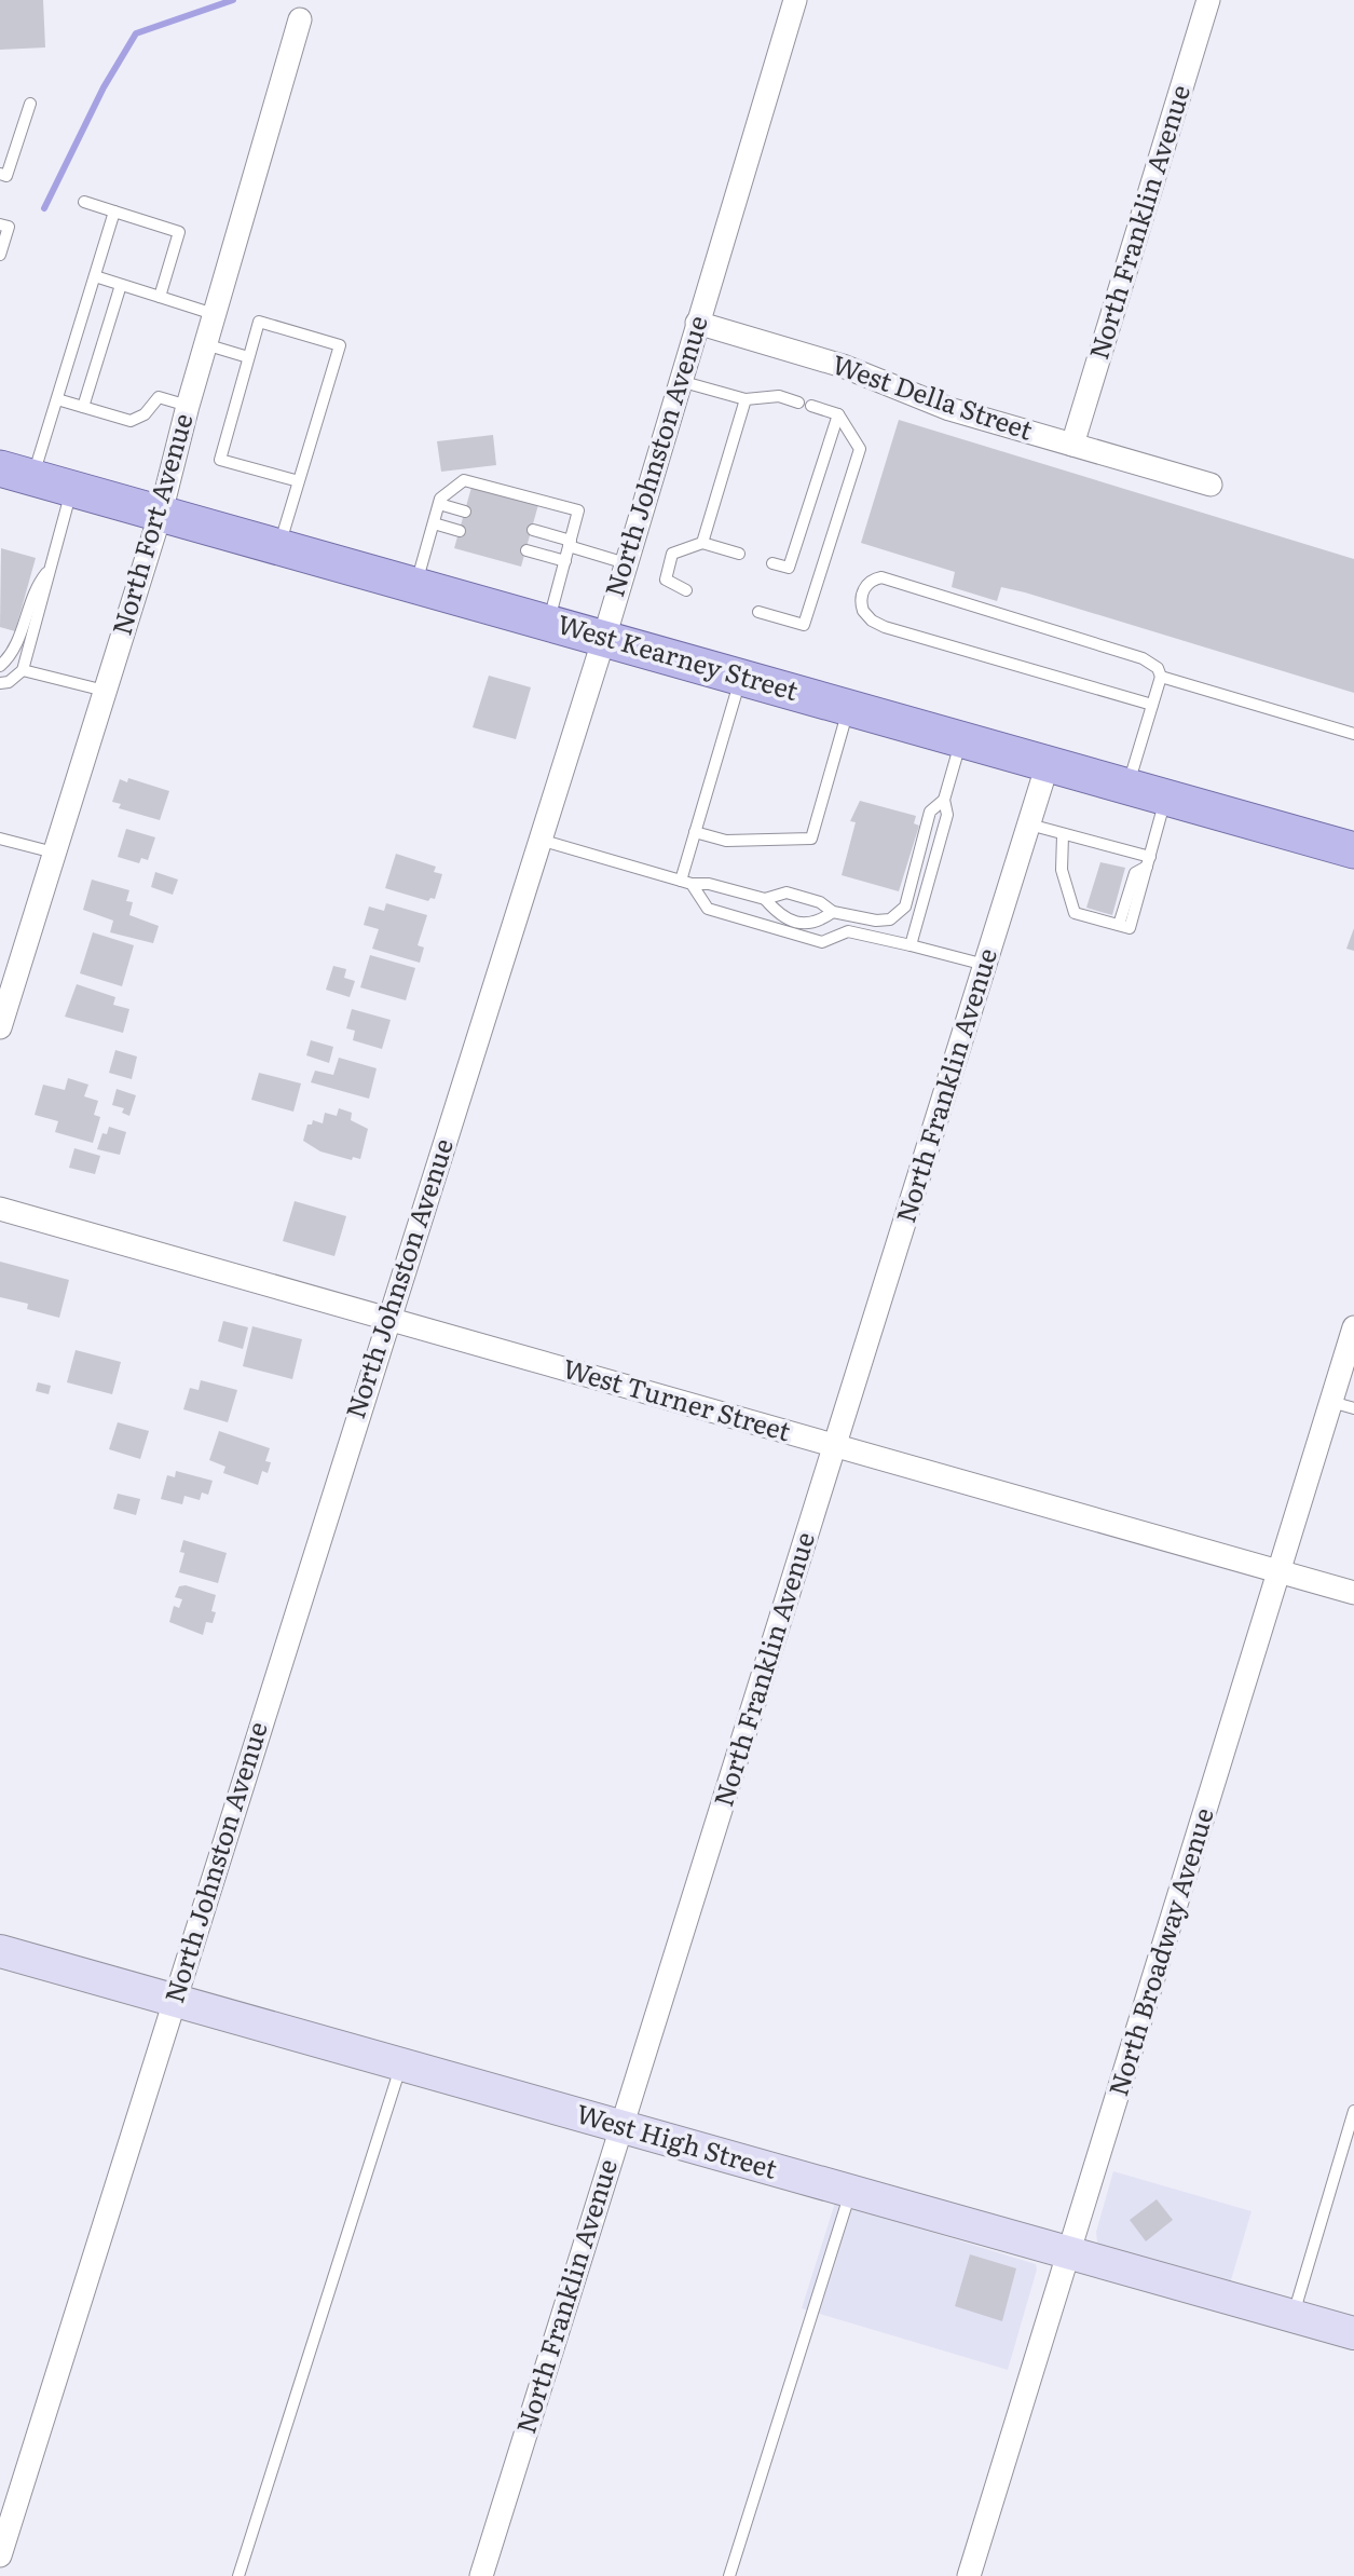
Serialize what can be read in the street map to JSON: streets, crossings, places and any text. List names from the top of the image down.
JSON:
{
  "streets": {
    "main road": ["West Kearney Street"],
    "street": [
      "North Franklin Avenue",
      "West Della Street",
      "North Johnston Avenue",
      "North Fort Avenue",
      "West Turner Street",
      "North Broadway Avenue",
      "West High Street"
    ]
  },
  "crossings": [
    ["North Franklin Avenue", "West Della Street"],
    ["North Franklin Avenue", "West Kearney Street"],
    ["North Franklin Avenue", "West Turner Street"],
    ["North Franklin Avenue", "West High Street"],
    ["West Della Street", "North Johnston Avenue"],
    ["North Johnston Avenue", "West Kearney Street"],
    ["North Johnston Avenue", "West Turner Street"],
    ["North Johnston Avenue", "West High Street"],
    ["North Fort Avenue", "West Kearney Street"],
    ["West Turner Street", "North Broadway Avenue"],
    ["North Broadway Avenue", "West High Street"]
  ]
}
